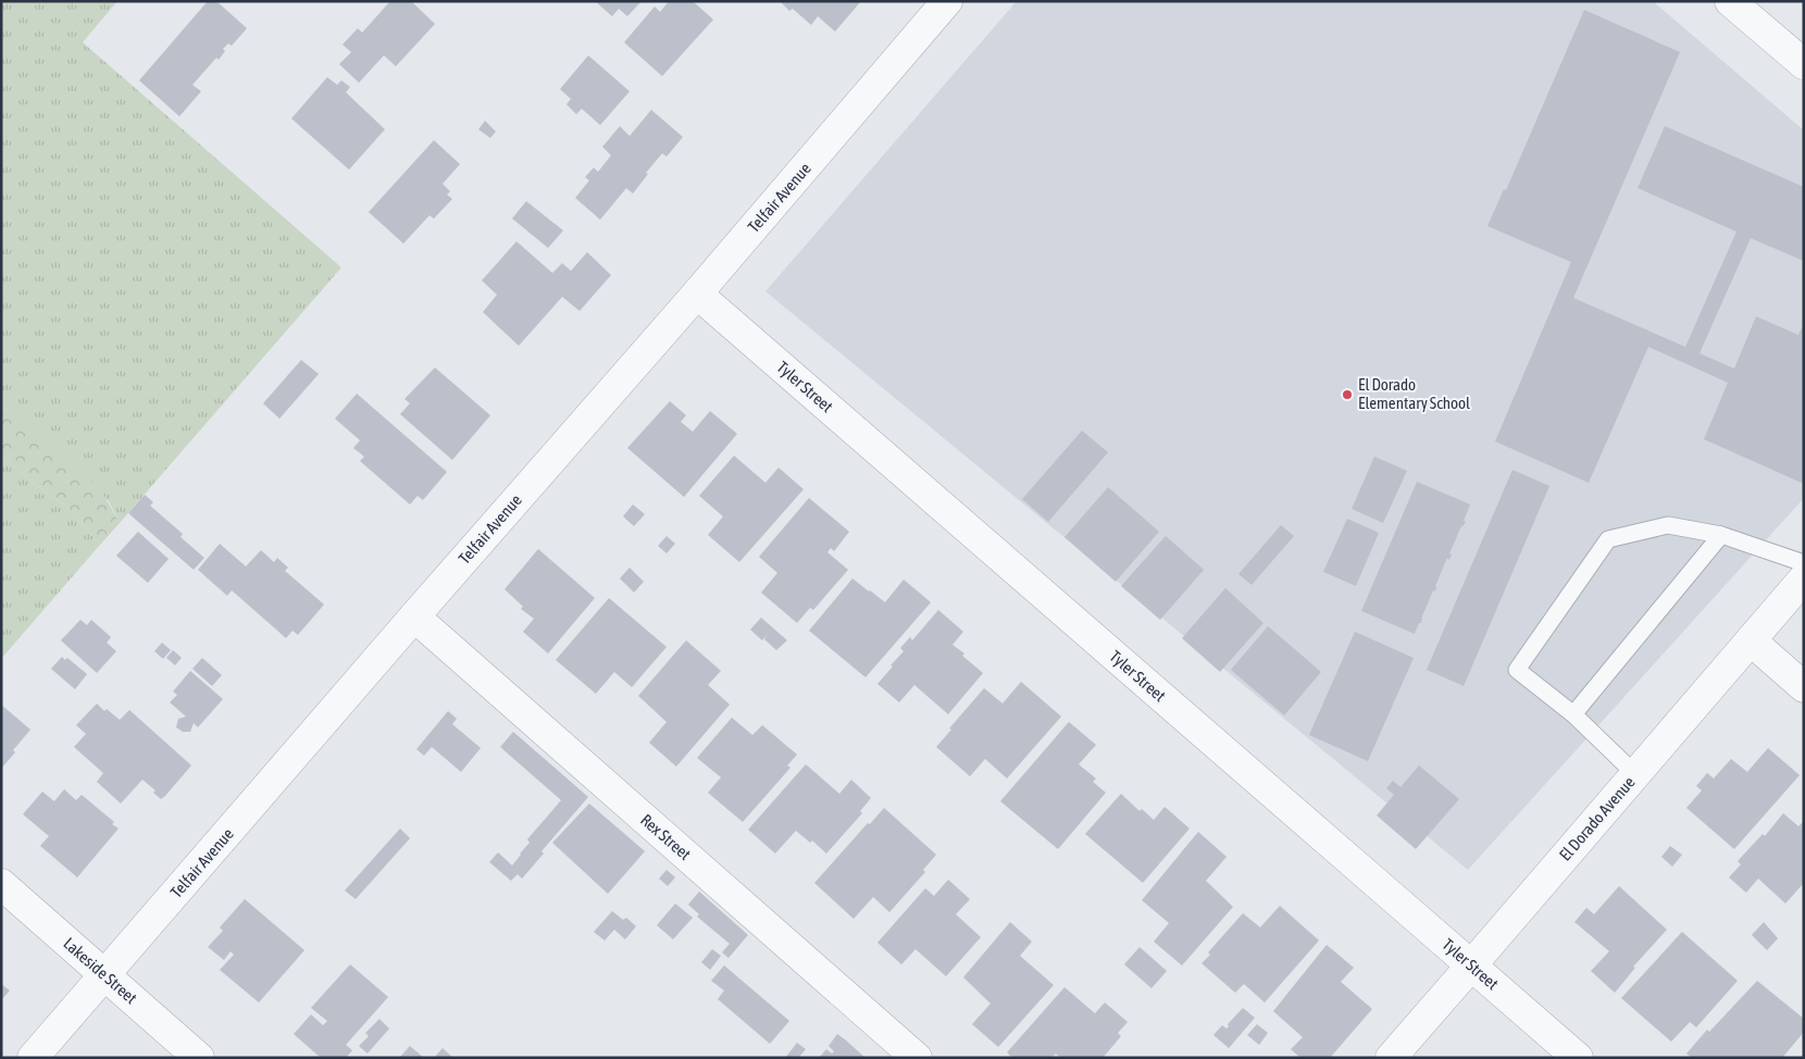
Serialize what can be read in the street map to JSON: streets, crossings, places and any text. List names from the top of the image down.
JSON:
{
  "streets": {
    "street": [
      "Telfair Avenue",
      "Tyler Street",
      "El Dorado Avenue",
      "Rex Street",
      "Lakeside Street"
    ]
  },
  "crossings": [
    ["Telfair Avenue", "Tyler Street"],
    ["Telfair Avenue", "Rex Street"],
    ["Telfair Avenue", "Lakeside Street"],
    ["Tyler Street", "El Dorado Avenue"]
  ],
  "places": ["El Dorado Elementary School"]
}
